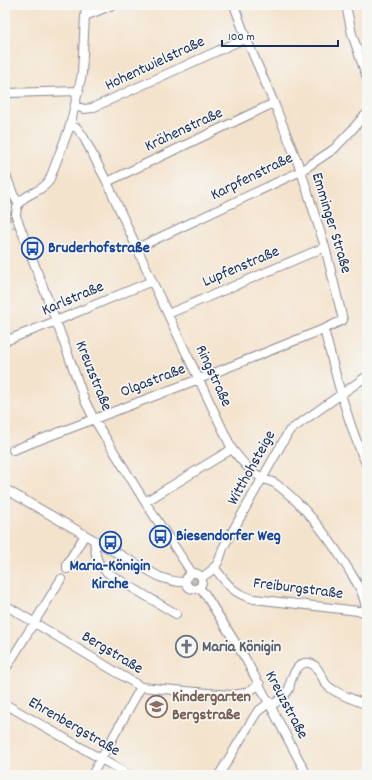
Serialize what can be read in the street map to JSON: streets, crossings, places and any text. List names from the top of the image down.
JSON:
{
  "streets": {
    "street": [
      "Hohentwielstraße",
      "Krähenstraße",
      "Karpfenstraße",
      "Emminger Straße",
      "Lupfenstraße",
      "Karlstraße",
      "Kreuzstraße",
      "Ringstraße",
      "Olgastraße",
      "Witthohsteige",
      "Freiburgstraße",
      "Bergstraße",
      "Ehrenbergstraße"
    ]
  },
  "crossings": [
    ["Hohentwielstraße", "Emminger Straße"],
    ["Krähenstraße", "Emminger Straße"],
    ["Krähenstraße", "Ringstraße"],
    ["Karpfenstraße", "Emminger Straße"],
    ["Karpfenstraße", "Ringstraße"],
    ["Emminger Straße", "Lupfenstraße"],
    ["Emminger Straße", "Olgastraße"],
    ["Lupfenstraße", "Ringstraße"],
    ["Karlstraße", "Kreuzstraße"],
    ["Karlstraße", "Ringstraße"],
    ["Kreuzstraße", "Olgastraße"],
    ["Kreuzstraße", "Witthohsteige"],
    ["Kreuzstraße", "Bergstraße"],
    ["Ringstraße", "Olgastraße"],
    ["Ringstraße", "Witthohsteige"],
    ["Ringstraße", "Freiburgstraße"],
    ["Witthohsteige", "Freiburgstraße"]
  ],
  "places": {
    "bus stop": ["Bruderhofstraße", "Biesendorfer Weg", "Maria-Königin Kirche"],
    "church": ["Maria Königin"],
    "school or university": ["Kindergarten Bergstraße"]
  },
  "scale_bar": "100 m"
}
